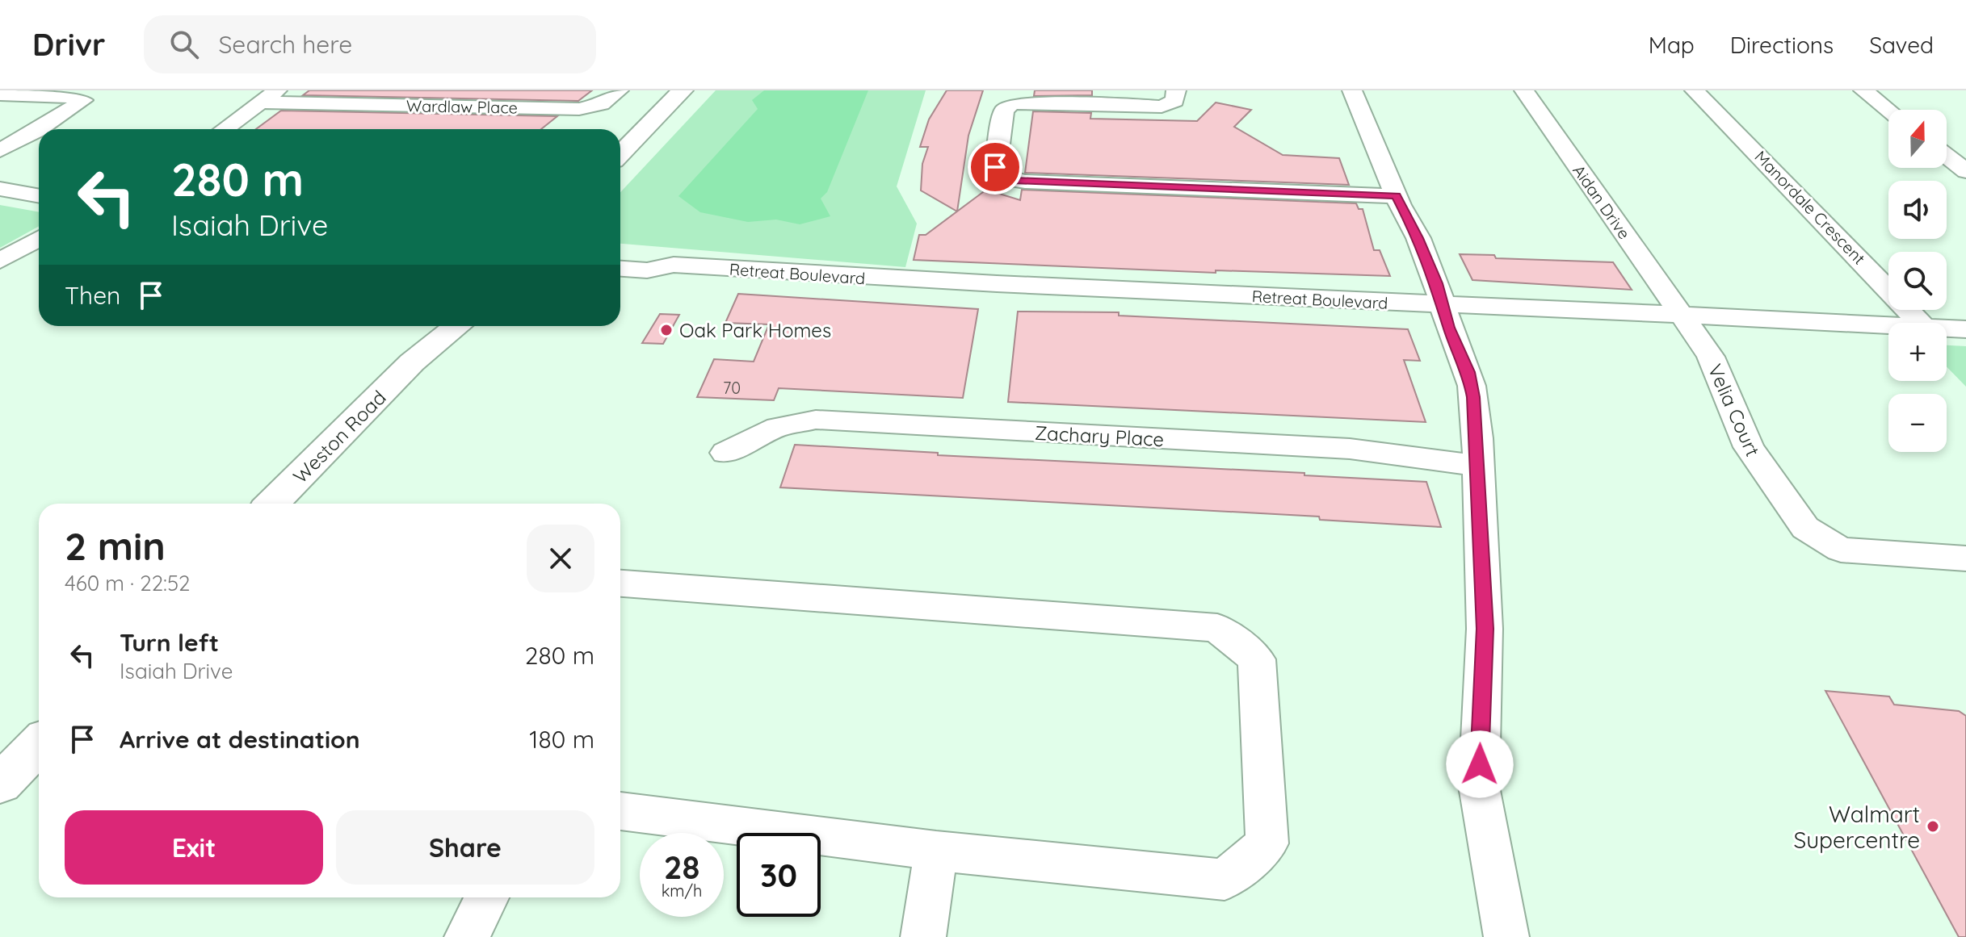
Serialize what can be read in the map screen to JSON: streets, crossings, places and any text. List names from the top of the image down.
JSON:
{
  "streets": {
    "main road": ["Weston Road"],
    "street": [
      "Wardlaw Place",
      "Aidan Drive",
      "Manordale Crescent",
      "Retreat Boulevard",
      "Velia Court",
      "Zachary Place"
    ]
  },
  "crossings": [
    ["Aidan Drive", "Retreat Boulevard"],
    ["Aidan Drive", "Velia Court"],
    ["Retreat Boulevard", "Velia Court"]
  ],
  "places": ["Oak Park Homes", "Walmart Supercentre"],
  "house_numbers": ["70"],
  "north": "top",
  "page": {
    "header": "Drivr",
    "search": "Search here",
    "nav": ["Map", "Directions", "Saved"],
    "map_buttons": ["+", "−"],
    "turn": ["280 m", "Isaiah Drive"],
    "then": "Then",
    "heading": ["2 min", "460 m · 22:52"],
    "list": [
      {
        "name": "Turn left",
        "note": "Isaiah Drive",
        "value": "280 m"
      },
      {
        "name": "Arrive at destination",
        "value": "180 m"
      }
    ],
    "buttons": ["Exit", "Share"],
    "speed": "28 km/h",
    "limit": "30"
  }
}
